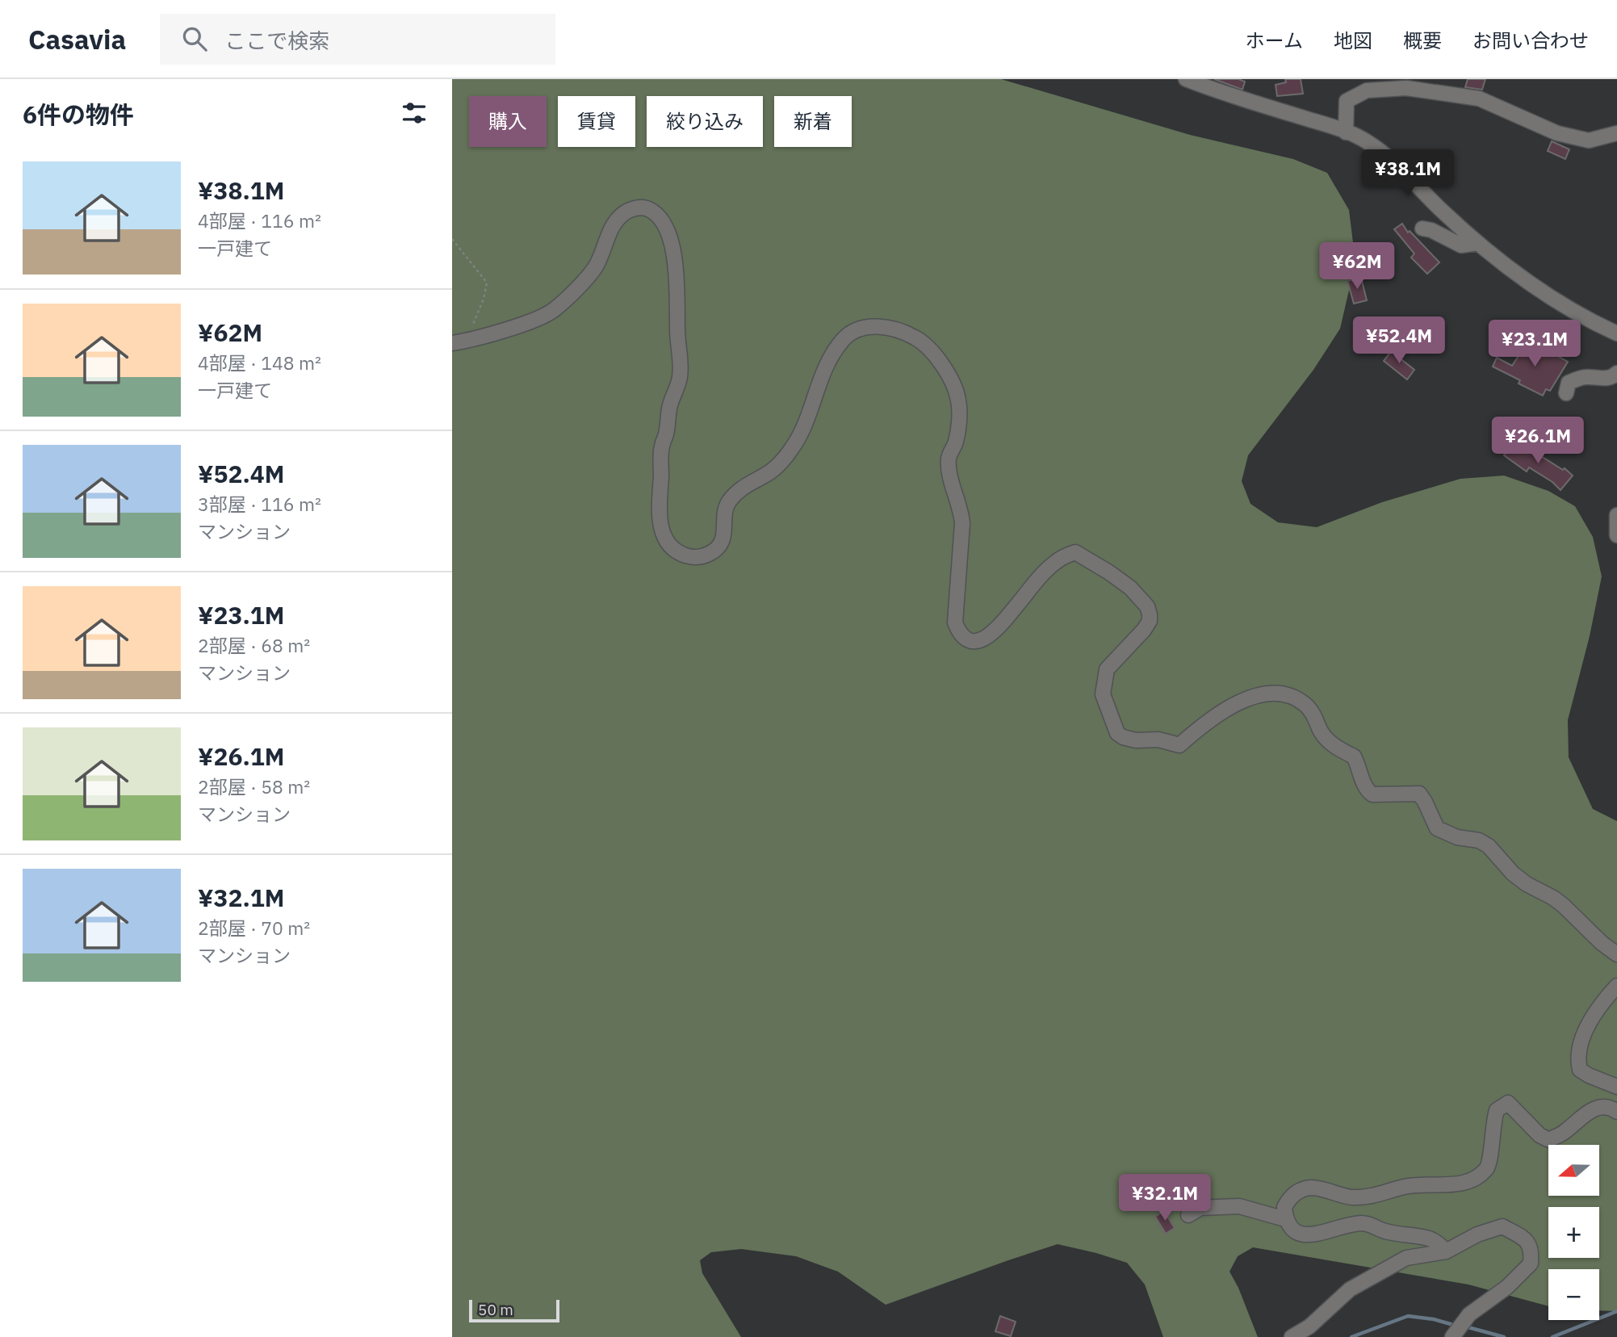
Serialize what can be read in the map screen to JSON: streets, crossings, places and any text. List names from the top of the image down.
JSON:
{
  "scale_bar": "50 m",
  "north": "left",
  "page": {
    "header": "Casavia",
    "search": "ここで検索",
    "nav": [
      "ホーム",
      "地図",
      "概要",
      "お問い合わせ"
    ],
    "heading": "6件の物件",
    "chip": [
      "購入",
      "賃貸",
      "絞り込み",
      "新着"
    ],
    "list": [
      {
        "name": "¥38.1M",
        "note": "4部屋 · 116 m² · 一戸建て"
      },
      {
        "name": "¥62M",
        "note": "4部屋 · 148 m² · 一戸建て"
      },
      {
        "name": "¥52.4M",
        "note": "3部屋 · 116 m² · マンション"
      },
      {
        "name": "¥23.1M",
        "note": "2部屋 · 68 m² · マンション"
      },
      {
        "name": "¥26.1M",
        "note": "2部屋 · 58 m² · マンション"
      },
      {
        "name": "¥32.1M",
        "note": "2部屋 · 70 m² · マンション"
      }
    ],
    "price": [
      "¥38.1M",
      "¥62M",
      "¥52.4M",
      "¥23.1M",
      "¥26.1M",
      "¥32.1M"
    ],
    "map_buttons": ["+", "−"],
    "scale": "50 m"
  }
}
